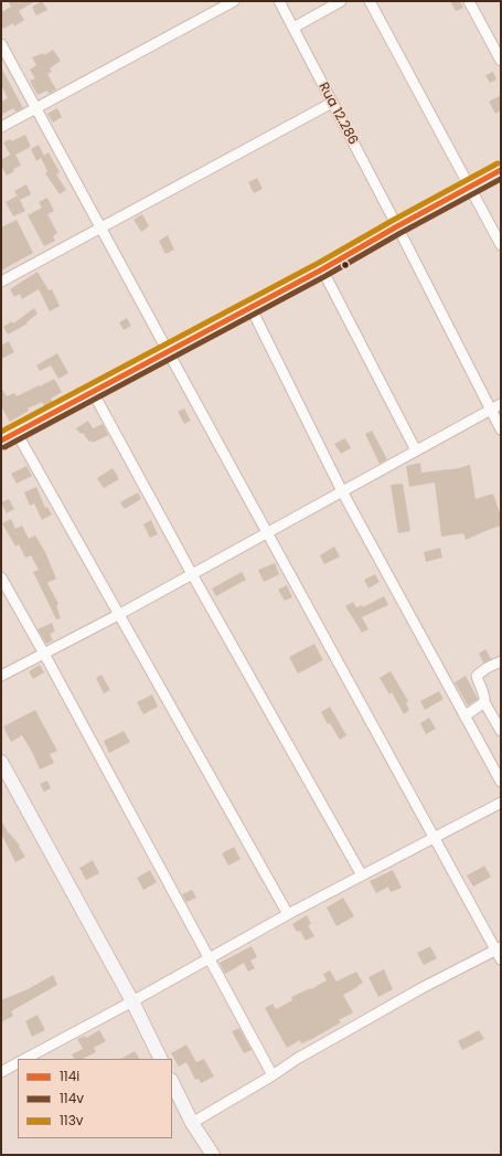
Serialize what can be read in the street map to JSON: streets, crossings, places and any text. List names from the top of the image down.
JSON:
{
  "streets": {
    "street": ["Rua 12.286"]
  },
  "lines": ["transit line 113v", "transit line 114i", "transit line 114v"],
  "legend": ["114i", "114v", "113v"]
}
